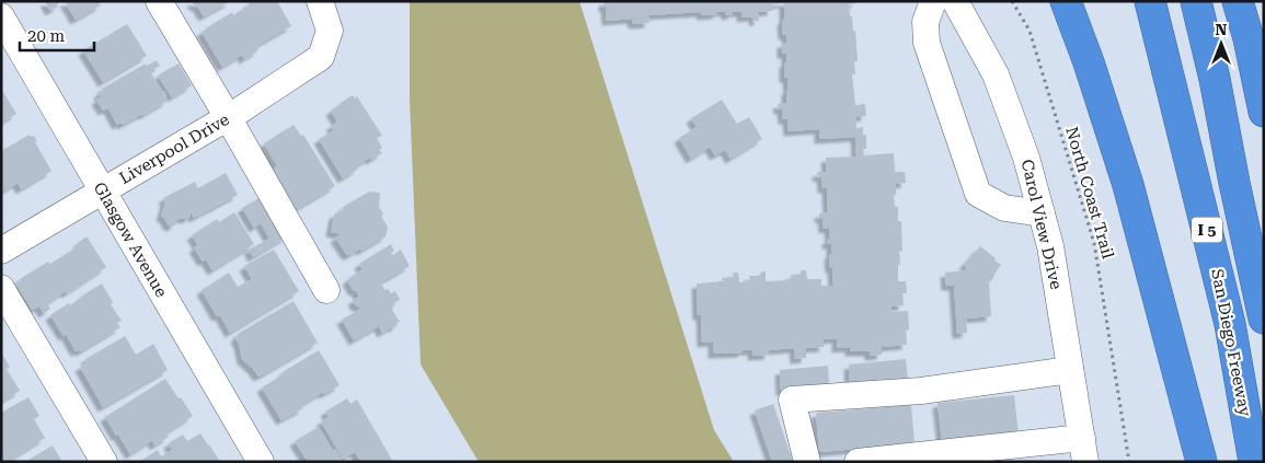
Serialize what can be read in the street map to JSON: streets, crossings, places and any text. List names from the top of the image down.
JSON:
{
  "streets": {
    "highway": ["I 5", "San Diego Freeway"],
    "street": ["Liverpool Drive", "Carol View Drive", "Glasgow Avenue"],
    "path": ["North Coast Trail"]
  },
  "crossings": [
    ["Liverpool Drive", "Glasgow Avenue"]
  ],
  "scale_bar": "20 m",
  "north": "top"
}
